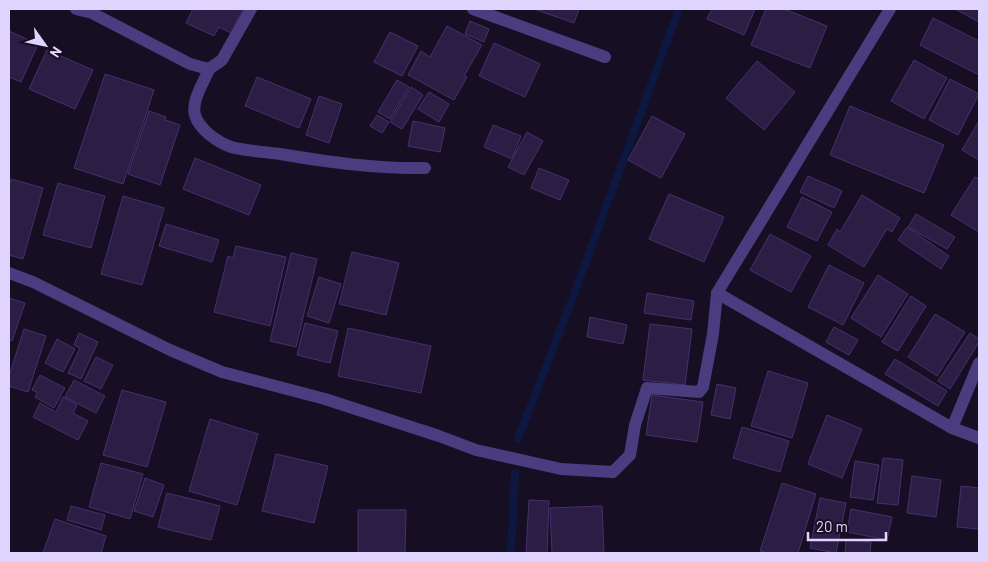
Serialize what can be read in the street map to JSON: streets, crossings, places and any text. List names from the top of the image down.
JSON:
{
  "scale_bar": "20 m",
  "north": "bottom right"
}
